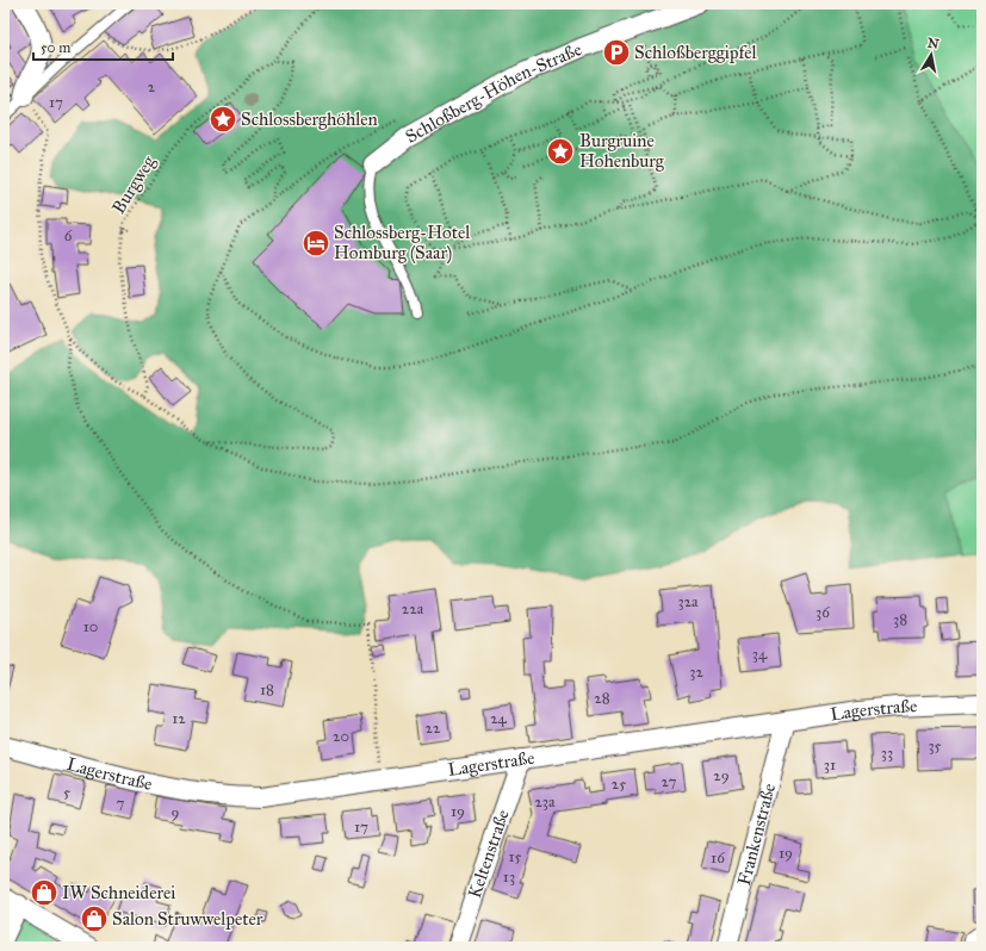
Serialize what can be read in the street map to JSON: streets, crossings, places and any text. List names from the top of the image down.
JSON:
{
  "streets": {
    "street": [
      "Schloßberg-Höhen-Straße",
      "Lagerstraße",
      "Frankenstraße",
      "Keltenstraße"
    ],
    "path": ["Burgweg"]
  },
  "crossings": [
    ["Lagerstraße", "Frankenstraße"],
    ["Lagerstraße", "Keltenstraße"]
  ],
  "places": {
    "parking": ["Schloßberggipfel"],
    "place": ["Schlossberghöhlen", "Burgruine Hohenburg"],
    "hotel": ["Schlossberg-Hotel Homburg (Saar)"],
    "shop": ["IW Schneiderei", "Salon Struwwelpeter"]
  },
  "house_numbers": [
    "2",
    "17",
    "6",
    "32a",
    "22a",
    "36",
    "38",
    "10",
    "34",
    "32",
    "18",
    "28",
    "12",
    "24",
    "22",
    "20",
    "35",
    "33",
    "31",
    "29",
    "27",
    "25",
    "5",
    "23a",
    "7",
    "19",
    "9",
    "17",
    "19",
    "15",
    "16",
    "13"
  ],
  "scale_bar": "50 m",
  "north": "top"
}
